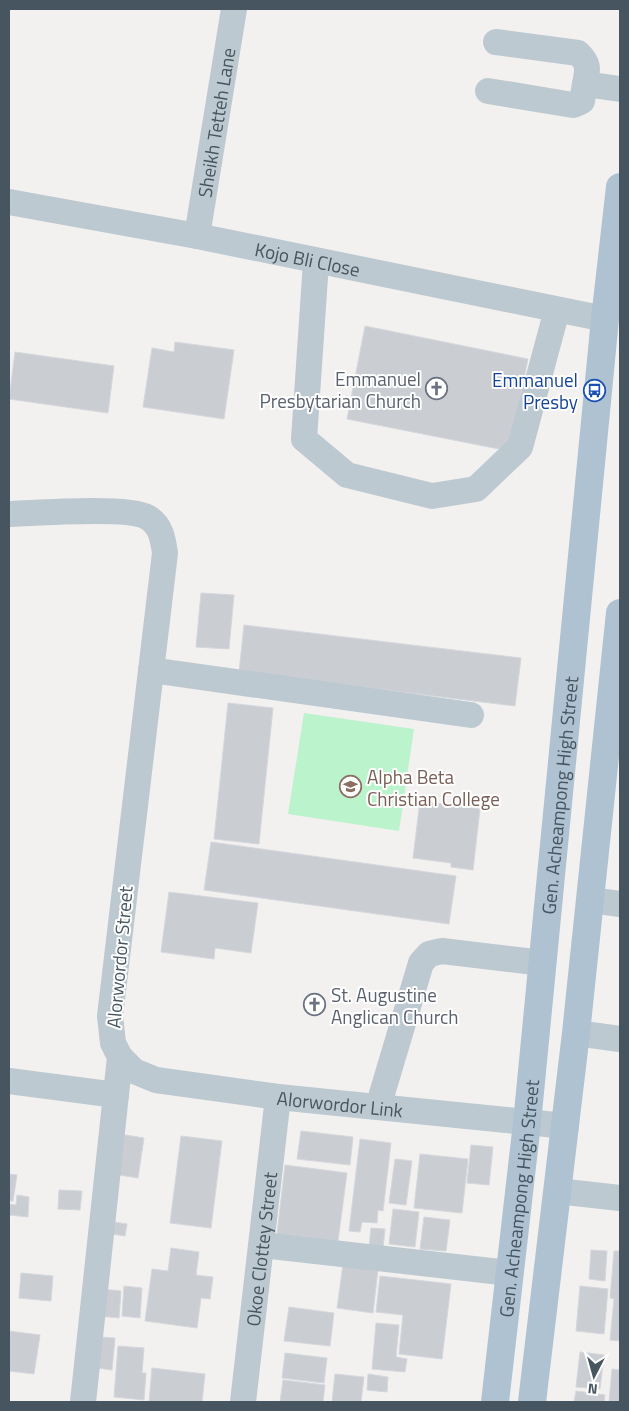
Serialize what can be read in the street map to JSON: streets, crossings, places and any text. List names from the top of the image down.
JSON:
{
  "streets": {
    "main road": ["Gen. Acheampong High Street"],
    "street": [
      "Sheikh Tetteh Lane",
      "Kojo Bli Close",
      "Alorwordor Street",
      "Alorwordor Link",
      "Okoe Clottey Street"
    ]
  },
  "crossings": [
    ["Sheikh Tetteh Lane", "Kojo Bli Close"],
    ["Kojo Bli Close", "Gen. Acheampong High Street"],
    ["Gen. Acheampong High Street", "Alorwordor Link"],
    ["Alorwordor Street", "Alorwordor Link"],
    ["Alorwordor Link", "Okoe Clottey Street"]
  ],
  "places": {
    "church": ["Emmanuel Presbytarian Church", "St. Augustine Anglican Church"],
    "bus stop": ["Emmanuel Presby"],
    "school or university": ["Alpha Beta Christian College"]
  },
  "north": "bottom"
}
